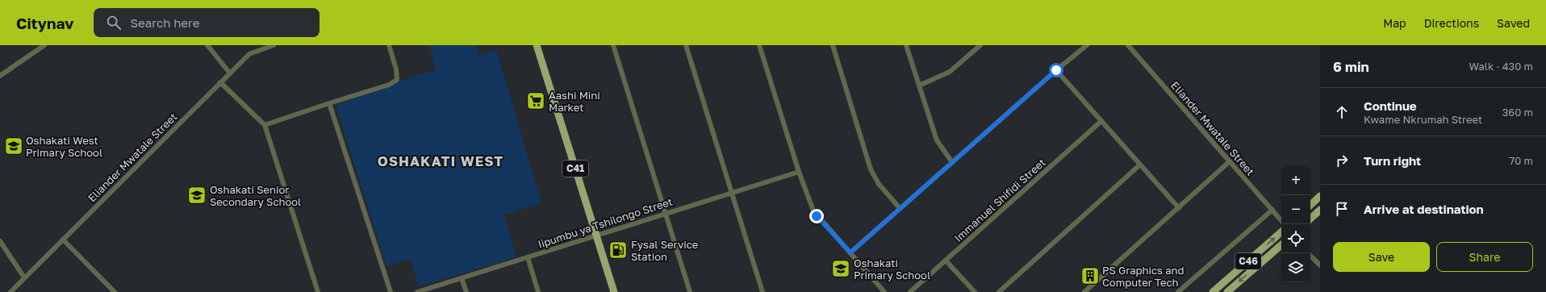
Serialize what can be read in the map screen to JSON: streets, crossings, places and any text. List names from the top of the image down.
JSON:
{
  "streets": {
    "main road": ["C41", "C46"],
    "street": ["Eliander Mwatale Street", "Immanuel Shifidi Street", "Iipumbu ya Tshilongo Street"]
  },
  "crossings": [
    ["C41", "Iipumbu ya Tshilongo Street"]
  ],
  "districts": ["OSHAKATI WEST"],
  "places": {
    "supermarket": ["Aashi Mini Market"],
    "school or university": ["Oshakati West Primary School", "Oshakati Senior Secondary School", "Oshakati Primary School"],
    "fuel station": ["Fysal Service Station"],
    "building": ["PS Graphics and Computer Tech"]
  },
  "page": {
    "header": "Citynav",
    "search": "Search here",
    "nav": ["Map", "Directions", "Saved"],
    "heading": ["6 min", "Walk · 430 m"],
    "list": [
      ["Continue", "Kwame Nkrumah Street", "360 m"],
      ["Turn right", "70 m"],
      "Arrive at destination"
    ],
    "map_buttons": ["+", "−"],
    "buttons": ["Save", "Share"]
  }
}
